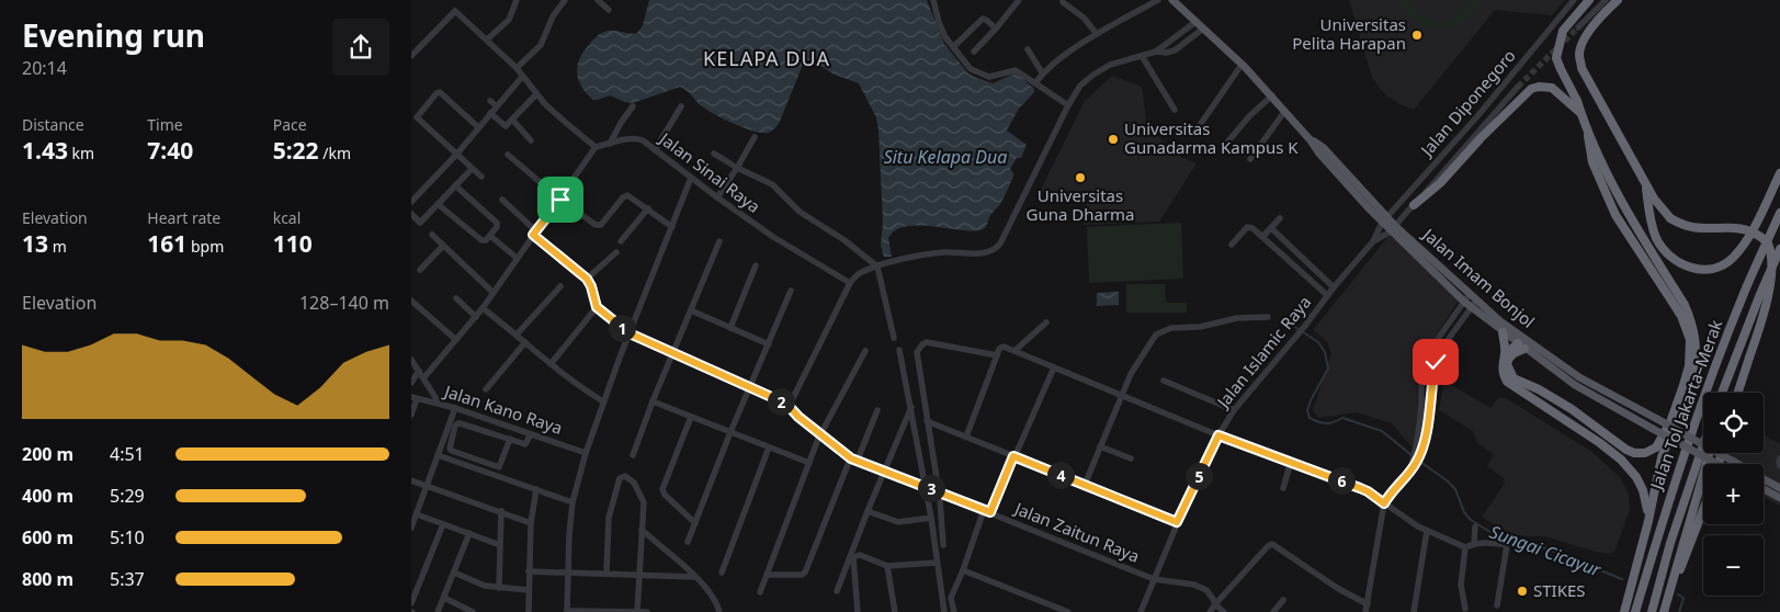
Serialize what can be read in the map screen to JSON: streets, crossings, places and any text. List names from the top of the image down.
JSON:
{
  "streets": {
    "highway": ["Jalan Tol Jakarta–Merak"],
    "main road": ["Jalan Imam Bonjol"],
    "street": [
      "Jalan Diponegoro",
      "Jalan Sinai Raya",
      "Jalan Islamic Raya",
      "Jalan Kano Raya",
      "Jalan Zaitun Raya"
    ]
  },
  "crossings": [
    ["Jalan Diponegoro", "Jalan Imam Bonjol"],
    ["Jalan Diponegoro", "Jalan Islamic Raya"],
    ["Jalan Imam Bonjol", "Jalan Islamic Raya"],
    ["Jalan Islamic Raya", "Jalan Zaitun Raya"]
  ],
  "districts": ["KELAPA DUA"],
  "water": ["Situ Kelapa Dua", "Sungai Cicayur"],
  "places": [
    "Universitas Pelita Harapan",
    "Universitas Gunadarma Kampus K",
    "Universitas Guna Dharma",
    "STIKES"
  ],
  "page": {
    "heading": ["Evening run", "20:14"],
    "stats": [
      ["Distance", "1.43 km"],
      ["Time", "7:40"],
      ["Pace", "5:22 /km"],
      ["Elevation", "13 m"],
      ["Heart rate", "161 bpm"],
      ["kcal", "110"]
    ],
    "chart": ["Elevation", "128–140 m"],
    "pins": [
      "1",
      "2",
      "4",
      "5",
      "6",
      "3"
    ],
    "map_buttons": ["+", "−"],
    "list": [
      {
        "name": "200 m",
        "note": "4:51"
      },
      {
        "name": "400 m",
        "note": "5:29"
      },
      {
        "name": "600 m",
        "note": "5:10"
      },
      {
        "name": "800 m",
        "note": "5:37"
      }
    ]
  }
}
